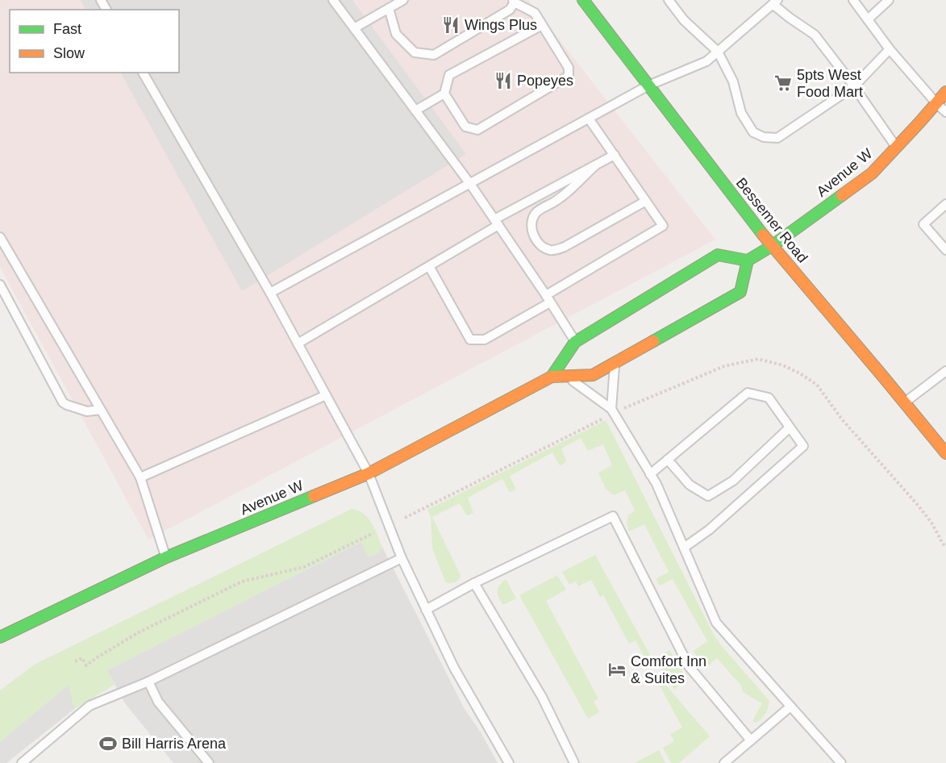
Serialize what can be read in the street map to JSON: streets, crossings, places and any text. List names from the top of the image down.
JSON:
{
  "streets": {
    "street": ["Avenue W", "Bessemer Road"]
  },
  "crossings": [
    ["Avenue W", "Bessemer Road"]
  ],
  "places": {
    "restaurant": ["Wings Plus", "Popeyes"],
    "supermarket": ["5pts West Food Mart"],
    "hotel": ["Comfort Inn & Suites"],
    "sports": ["Bill Harris Arena"]
  },
  "legend": ["Fast", "Slow"]
}
